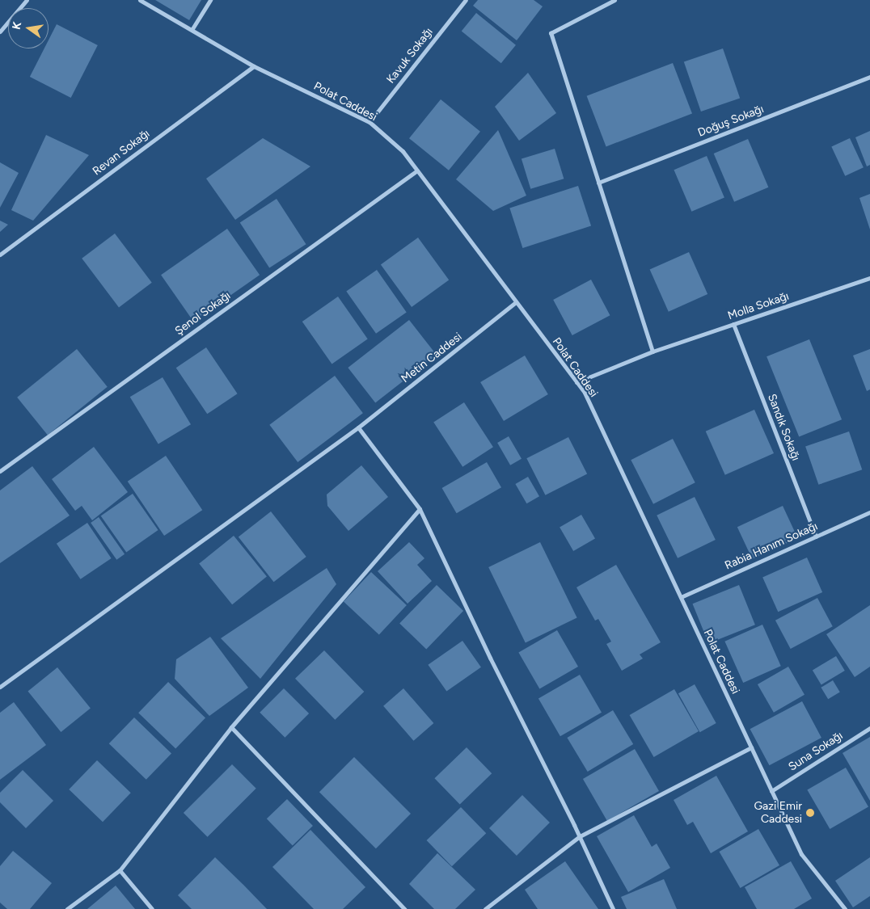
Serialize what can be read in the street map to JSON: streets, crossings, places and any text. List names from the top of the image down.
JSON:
{
  "streets": {
    "street": [
      "Kavuk Sokağı",
      "Polat Caddesi",
      "Doğuş Sokağı",
      "Revan Sokağı",
      "Molla Sokağı",
      "Şenol Sokağı",
      "Metin Caddesi",
      "Sandık Sokağı",
      "Rabia Hanım Sokağı",
      "Suna Sokağı"
    ]
  },
  "crossings": [
    ["Kavuk Sokağı", "Polat Caddesi"],
    ["Polat Caddesi", "Revan Sokağı"],
    ["Polat Caddesi", "Molla Sokağı"],
    ["Polat Caddesi", "Şenol Sokağı"],
    ["Polat Caddesi", "Metin Caddesi"],
    ["Polat Caddesi", "Rabia Hanım Sokağı"],
    ["Polat Caddesi", "Suna Sokağı"],
    ["Molla Sokağı", "Sandık Sokağı"],
    ["Sandık Sokağı", "Rabia Hanım Sokağı"]
  ],
  "places": ["Gazi Emir Caddesi"],
  "north": "left"
}
